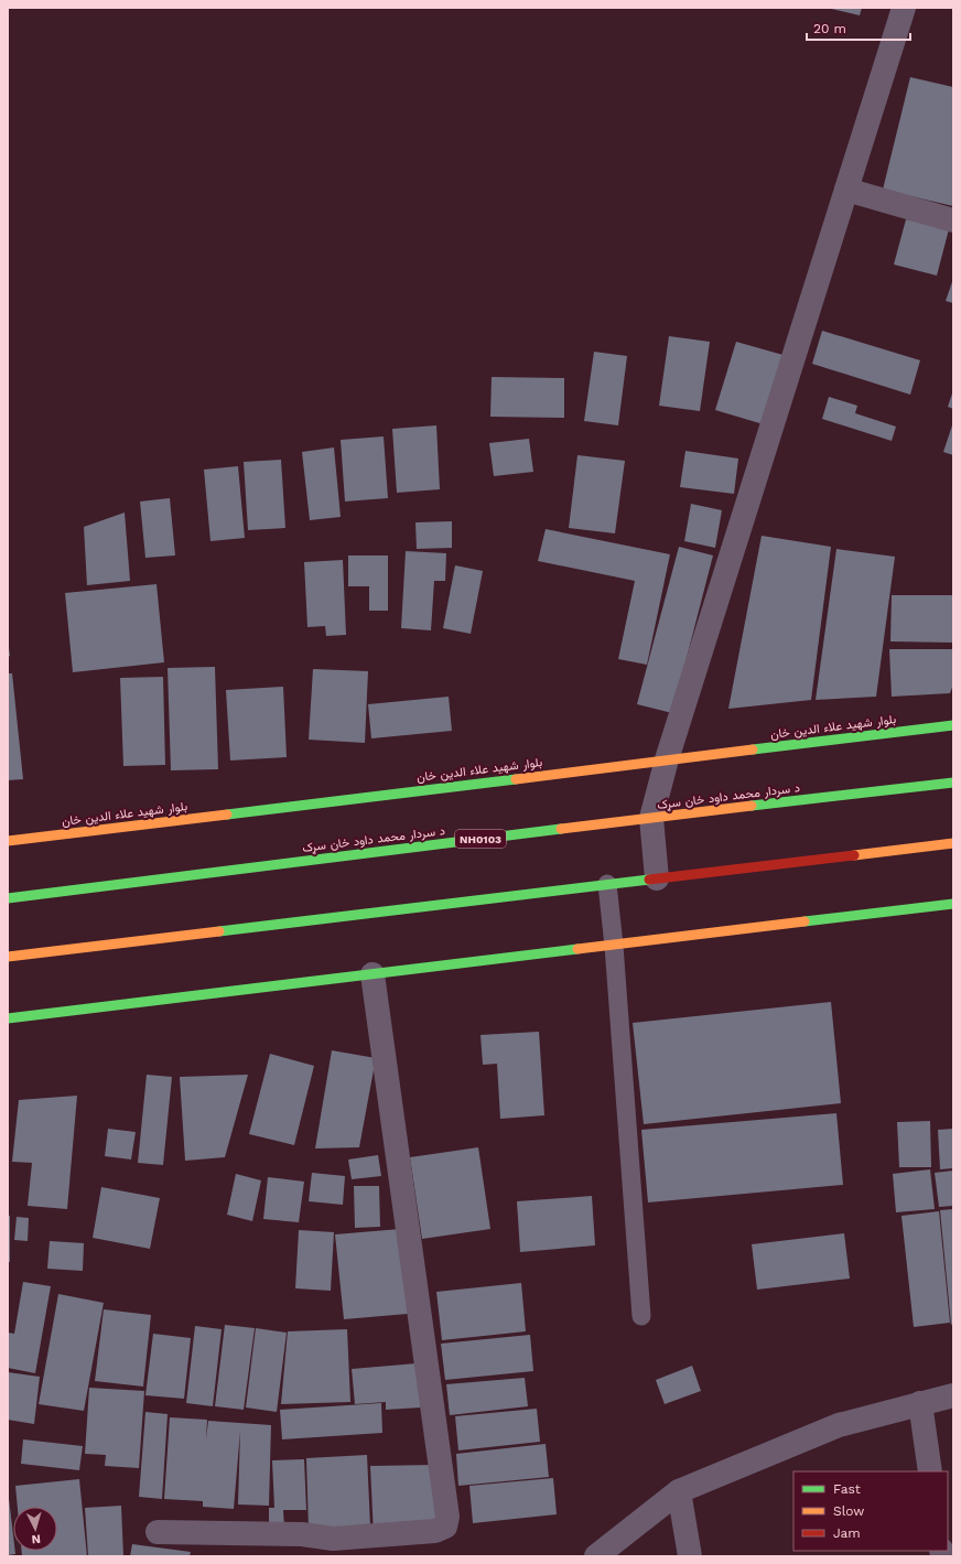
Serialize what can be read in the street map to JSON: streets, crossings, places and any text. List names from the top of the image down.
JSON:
{
  "streets": {
    "main road": ["بلوار شهید علاء الدین خان", "د سردار محمد داود خان سړک", "NH0103"]
  },
  "legend": ["Fast", "Slow", "Jam"],
  "scale_bar": "20 m",
  "north": "bottom"
}
